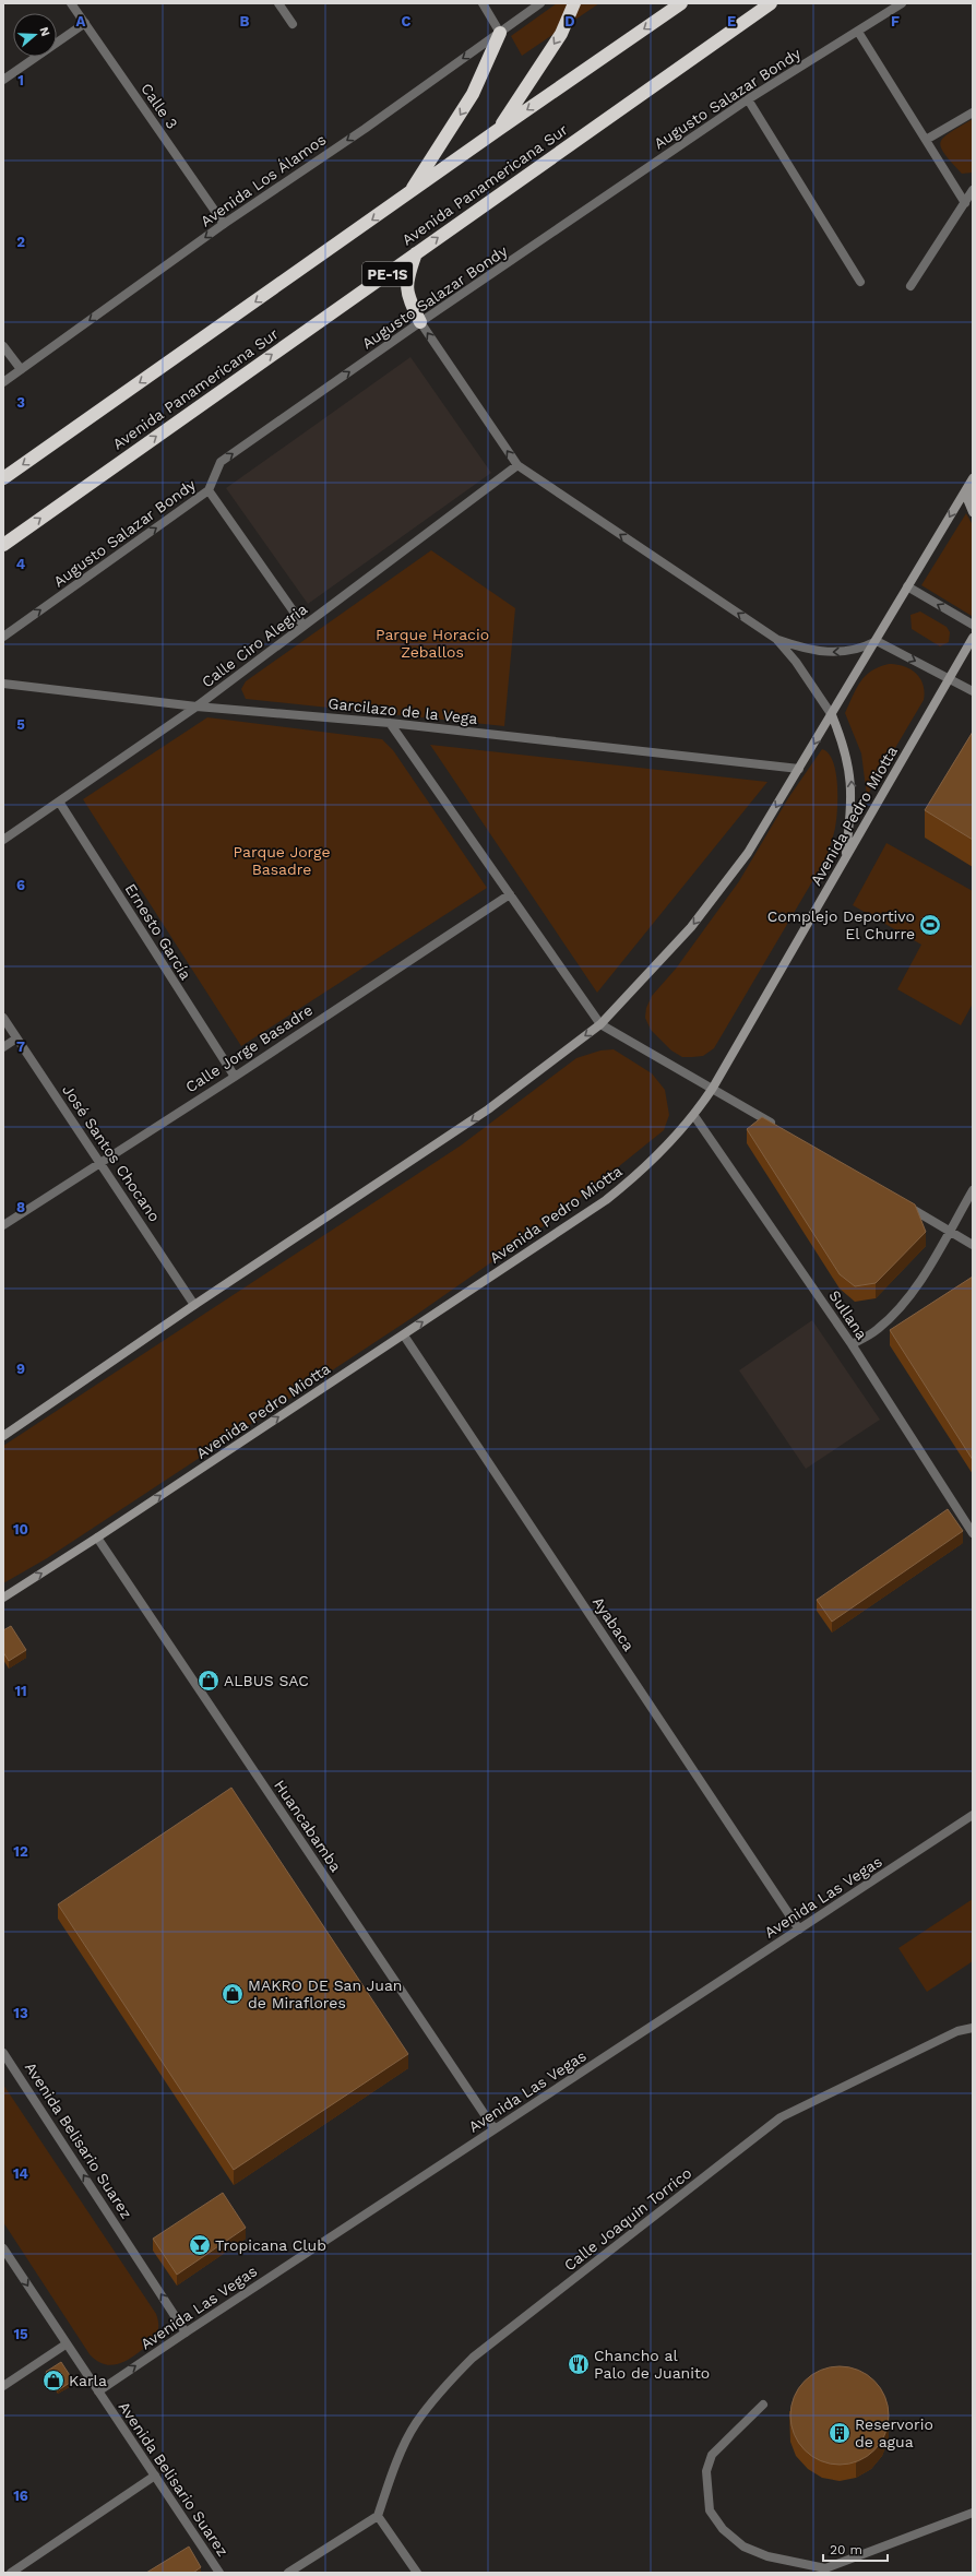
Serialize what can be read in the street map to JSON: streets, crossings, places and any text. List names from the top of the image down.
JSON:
{
  "streets": {
    "highway": ["Avenida Panamericana Sur", "PE-1S"],
    "main road": ["Avenida Pedro Miotta"],
    "street": [
      "Augusto Salazar Bondy",
      "Calle 3",
      "Avenida Los Álamos",
      "Calle Ciro Alegria",
      "Garcilazo de la Vega",
      "Ernesto García",
      "Calle Jorge Basadre",
      "José Santos Chocano",
      "Sullana",
      "Ayabaca",
      "Huancabamba",
      "Avenida Las Vegas",
      "Avenida Belisario Suarez",
      "Calle Joaquin Torrico"
    ]
  },
  "crossings": [
    ["Calle 3", "Avenida Los Álamos"],
    ["Calle Ciro Alegria", "Garcilazo de la Vega"],
    ["Calle Ciro Alegria", "Ernesto García"],
    ["Avenida Pedro Miotta", "Sullana"],
    ["Avenida Pedro Miotta", "Ayabaca"],
    ["Avenida Pedro Miotta", "Huancabamba"],
    ["Ernesto García", "Calle Jorge Basadre"],
    ["Calle Jorge Basadre", "José Santos Chocano"],
    ["Ayabaca", "Avenida Las Vegas"],
    ["Huancabamba", "Avenida Las Vegas"],
    ["Avenida Las Vegas", "Avenida Belisario Suarez"]
  ],
  "one_way": ["Augusto Salazar Bondy", "Avenida Los Álamos", "Avenida Pedro Miotta"],
  "parks": ["Parque Horacio Zeballos", "Parque Jorge Basadre"],
  "places": {
    "sports": ["Complejo Deportivo El Churre"],
    "shop": ["ALBUS SAC", "MAKRO DE San Juan de Miraflores", "Karla"],
    "bar": ["Tropicana Club"],
    "restaurant": ["Chancho al Palo de Juanito"],
    "building": ["Reservorio de agua"]
  },
  "scale_bar": "20 m",
  "north": "right",
  "grid": {
    "columns": [
      "A",
      "B",
      "C",
      "D",
      "E",
      "F"
    ],
    "rows": [
      "1",
      "2",
      "3",
      "4",
      "5",
      "6",
      "7",
      "8",
      "9",
      "10",
      "11",
      "12",
      "13",
      "14",
      "15",
      "16"
    ]
  }
}
